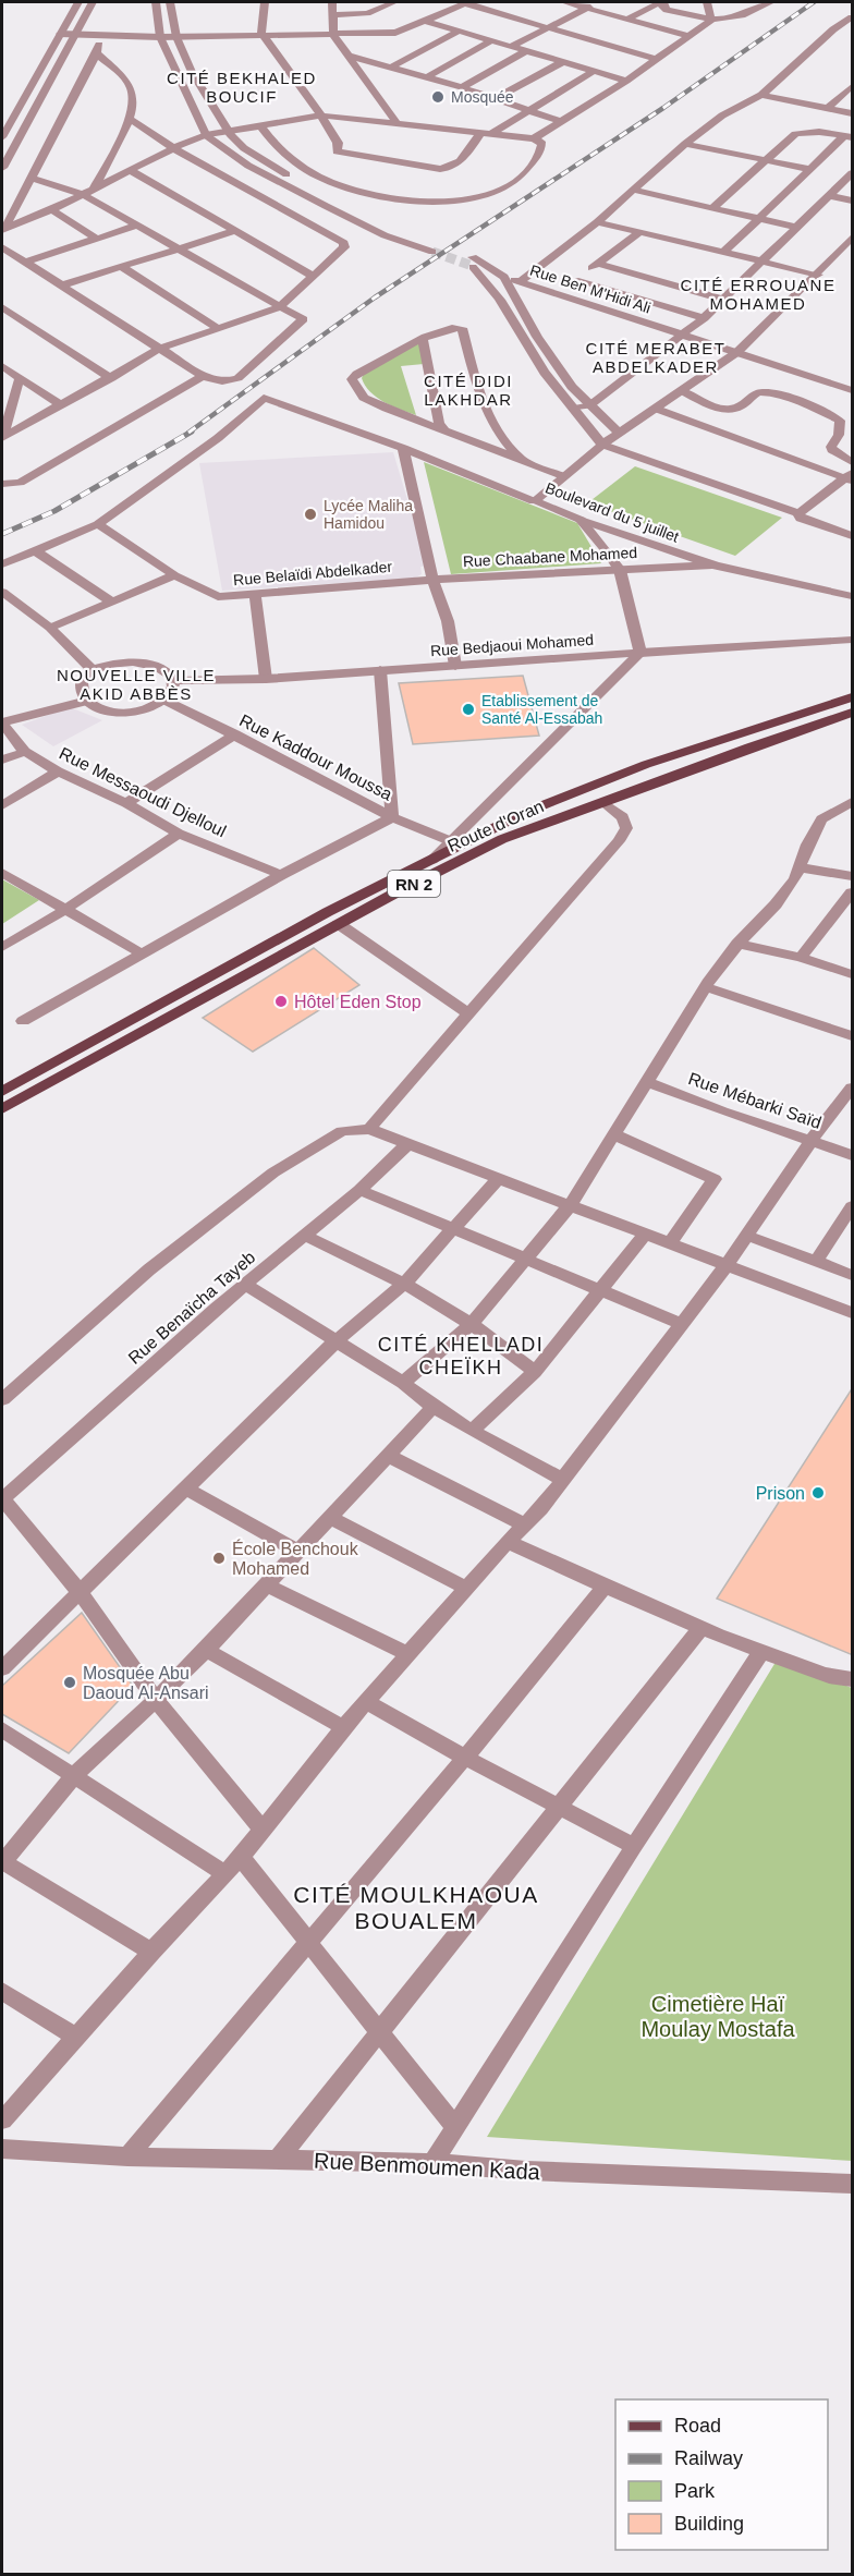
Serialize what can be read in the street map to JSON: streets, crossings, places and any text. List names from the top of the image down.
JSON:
{
  "streets": {
    "main road": ["Route d'Oran", "RN 2"],
    "street": [
      "Rue Ben M'Hidi Ali",
      "Boulevard du 5 juillet",
      "Rue Chaabane Mohamed",
      "Rue Belaïdi Abdelkader",
      "Rue Bedjaoui Mohamed",
      "Rue Kaddour Moussa",
      "Rue Messaoudi Djelloul",
      "Rue Mébarki Saïd",
      "Rue Benaïcha Tayeb",
      "Rue Benmoumen Kada"
    ]
  },
  "crossings": [
    ["Rue Ben M'Hidi Ali", "Boulevard du 5 juillet"],
    ["Boulevard du 5 juillet", "Rue Chaabane Mohamed"],
    ["Rue Chaabane Mohamed", "Rue Belaïdi Abdelkader"]
  ],
  "districts": [
    "CITÉ BEKHALED BOUCIF",
    "CITÉ ERROUANE MOHAMED",
    "CITÉ MERABET ABDELKADER",
    "CITÉ DIDI LAKHDAR",
    "NOUVELLE VILLE AKID ABBÈS",
    "CITÉ KHELLADI CHEÏKH",
    "CITÉ MOULKHAOUA BOUALEM"
  ],
  "parks": ["Cimetière Haï Moulay Mostafa"],
  "places": [
    "Mosquée",
    "Lycée Maliha Hamidou",
    "Etablissement de Santé Al-Essabah",
    "Hôtel Eden Stop",
    "Prison",
    "École Benchouk Mohamed",
    "Mosquée Abu Daoud Al-Ansari"
  ],
  "legend": [
    "Road",
    "Railway",
    "Park",
    "Building"
  ]
}
